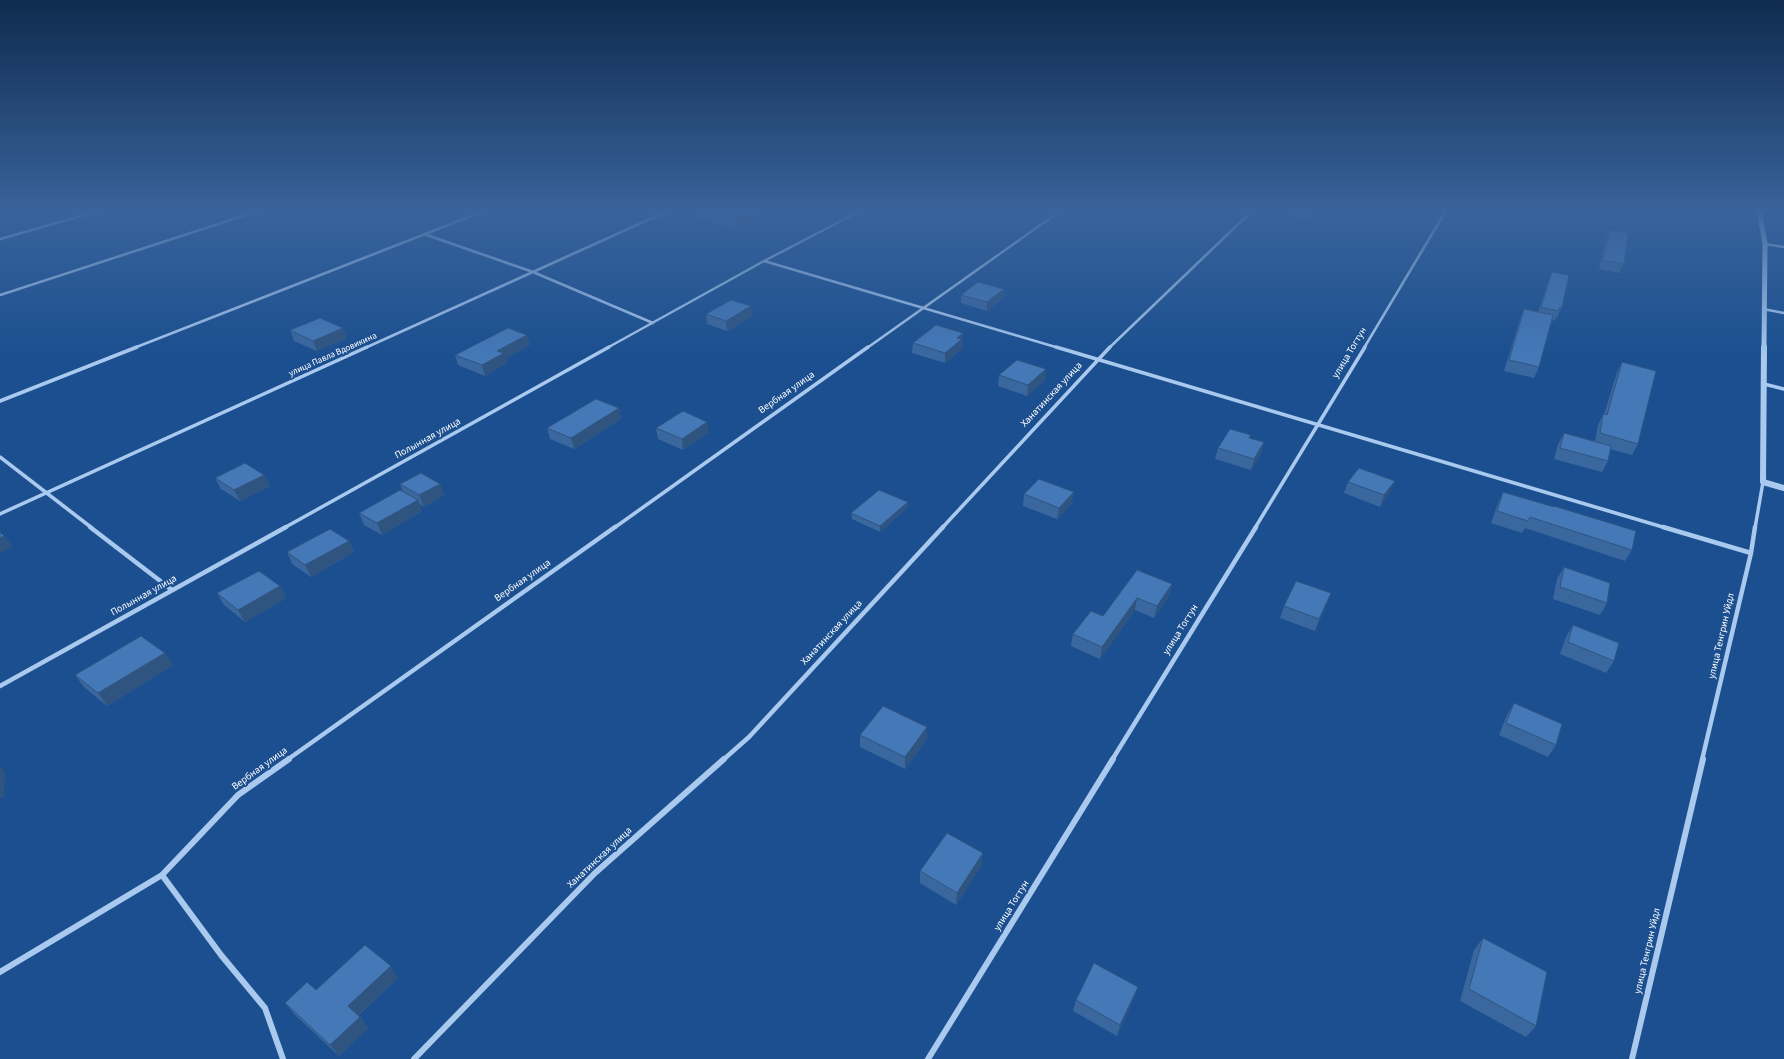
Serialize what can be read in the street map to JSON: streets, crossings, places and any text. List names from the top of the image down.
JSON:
{
  "streets": {
    "street": [
      "улица Тогтун",
      "улица Павла Вдовикина",
      "Вербная улица",
      "Ханатинская улица",
      "Полынная улица",
      "улица Тенгрин Уйдл"
    ]
  }
}
